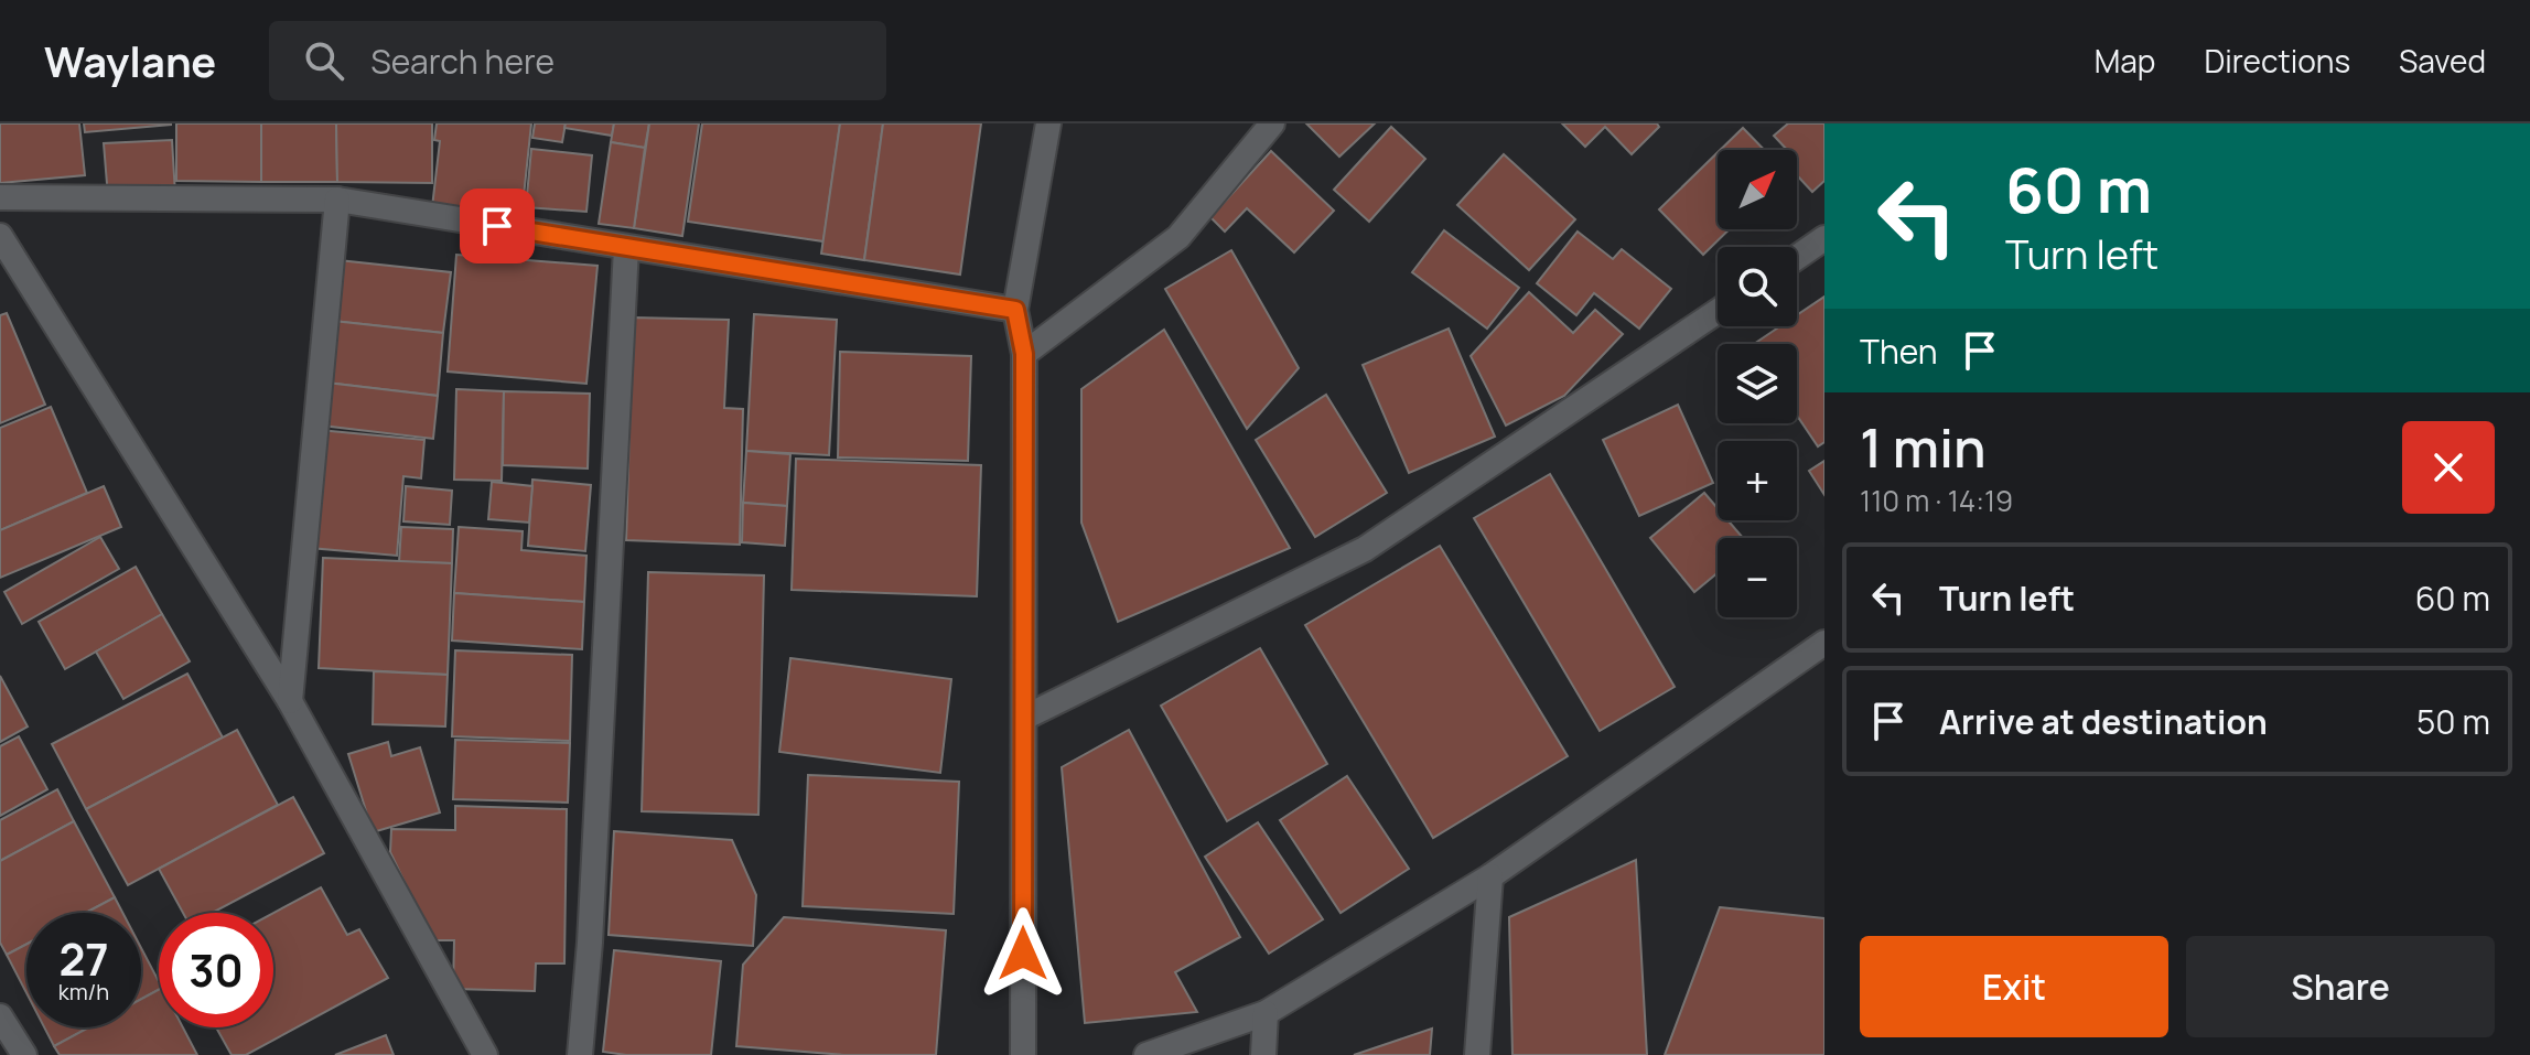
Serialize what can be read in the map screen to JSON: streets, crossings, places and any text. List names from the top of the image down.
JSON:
{
  "north": "top right",
  "page": {
    "header": "Waylane",
    "search": "Search here",
    "nav": ["Map", "Directions", "Saved"],
    "turn": ["60 m", "Turn left"],
    "map_buttons": ["+", "−"],
    "then": "Then",
    "heading": ["1 min", "110 m · 14:19"],
    "list": [
      {
        "name": "Turn left",
        "value": "60 m"
      },
      {
        "name": "Arrive at destination",
        "value": "50 m"
      }
    ],
    "speed": "27 km/h",
    "limit": "30",
    "buttons": ["Exit", "Share"]
  }
}
